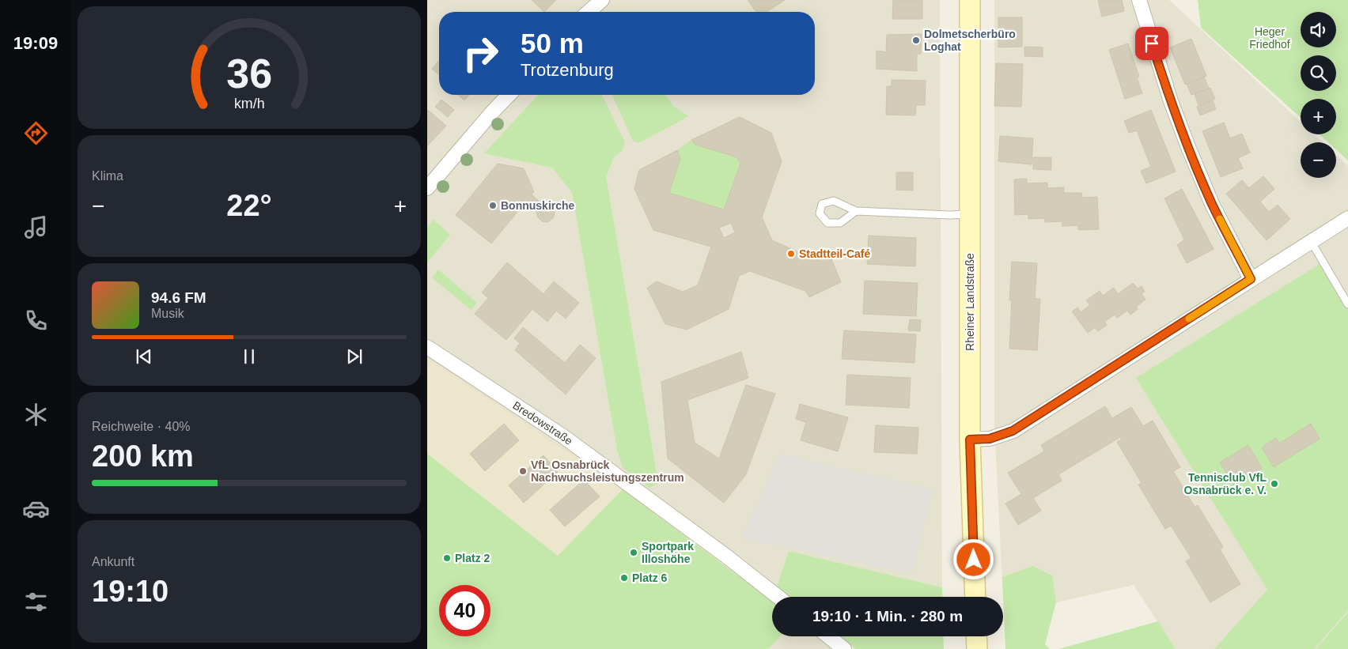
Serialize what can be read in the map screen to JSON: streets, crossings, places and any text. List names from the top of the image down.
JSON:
{
  "streets": {
    "street": ["Rheiner Landstraße", "Bredowstraße"]
  },
  "parks": ["Heger Friedhof"],
  "places": [
    "Dolmetscherbüro Loghat",
    "Bonnuskirche",
    "Stadtteil-Café",
    "VfL Osnabrück Nachwuchsleistungszentrum",
    "Tennisclub VfL Osnabrück e. V.",
    "Sportpark Illoshöhe",
    "Platz 2",
    "Platz 6"
  ],
  "page": {
    "tabs": "19:09",
    "map_buttons": ["+", "−"],
    "turn": ["50 m", "Trotzenburg"],
    "tile": [
      "Klima",
      ["Reichweite · 40%", "200 km"],
      ["Ankunft", "19:10"]
    ],
    "heat": ["−", "22°", "+"],
    "song": ["94.6 FM", "Musik"],
    "limit": "40",
    "trip": "19:10 · 1 Min. · 280 m",
    "gauge": ["36", "km/h"]
  }
}
